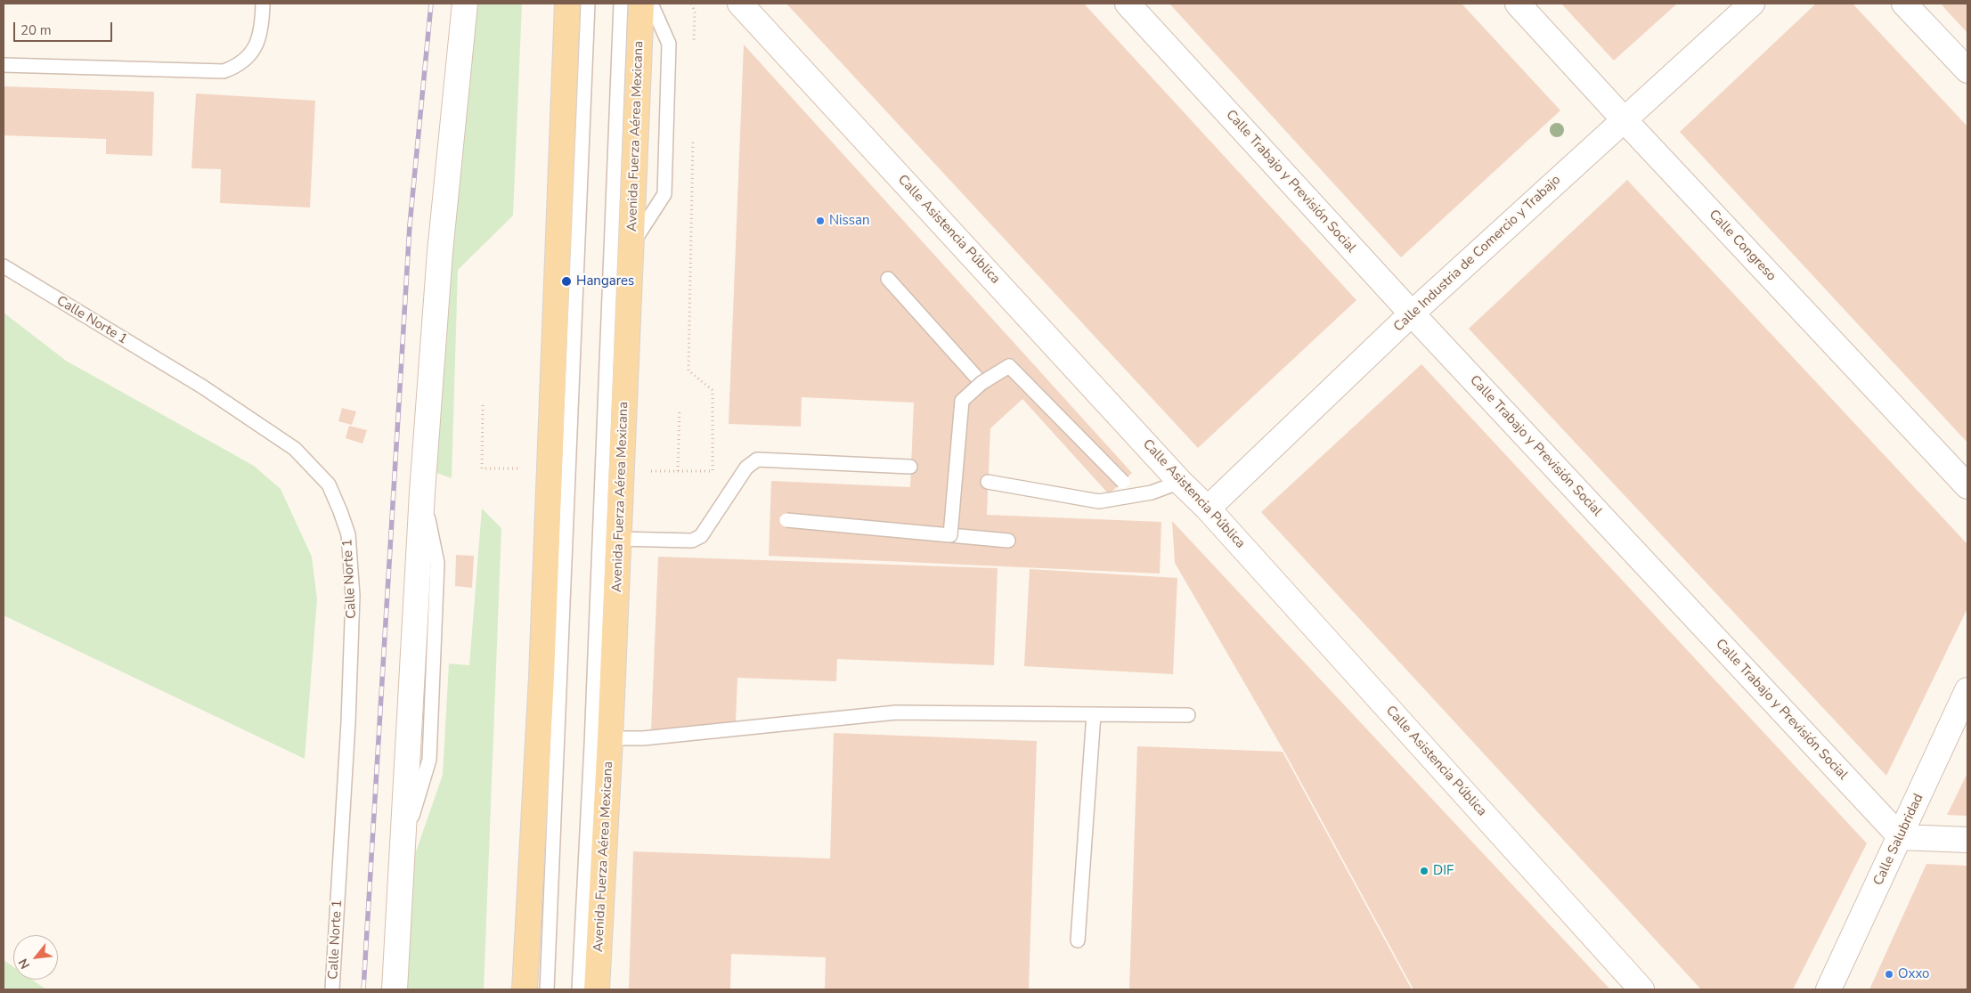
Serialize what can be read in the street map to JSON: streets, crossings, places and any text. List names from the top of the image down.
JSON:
{
  "streets": {
    "main road": ["Avenida Fuerza Aérea Mexicana"],
    "street": [
      "Calle Trabajo y Previsión Social",
      "Calle Asistencia Pública",
      "Calle Congreso",
      "Calle Industria de Comercio y Trabajo",
      "Calle Salubridad"
    ],
    "lane": ["Calle Norte 1"]
  },
  "crossings": [
    ["Calle Trabajo y Previsión Social", "Calle Industria de Comercio y Trabajo"],
    ["Calle Trabajo y Previsión Social", "Calle Salubridad"],
    ["Calle Asistencia Pública", "Calle Industria de Comercio y Trabajo"],
    ["Calle Congreso", "Calle Industria de Comercio y Trabajo"]
  ],
  "places": [
    "Nissan",
    "Hangares",
    "DIF",
    "Oxxo"
  ],
  "scale_bar": "20 m",
  "north": "bottom left"
}
